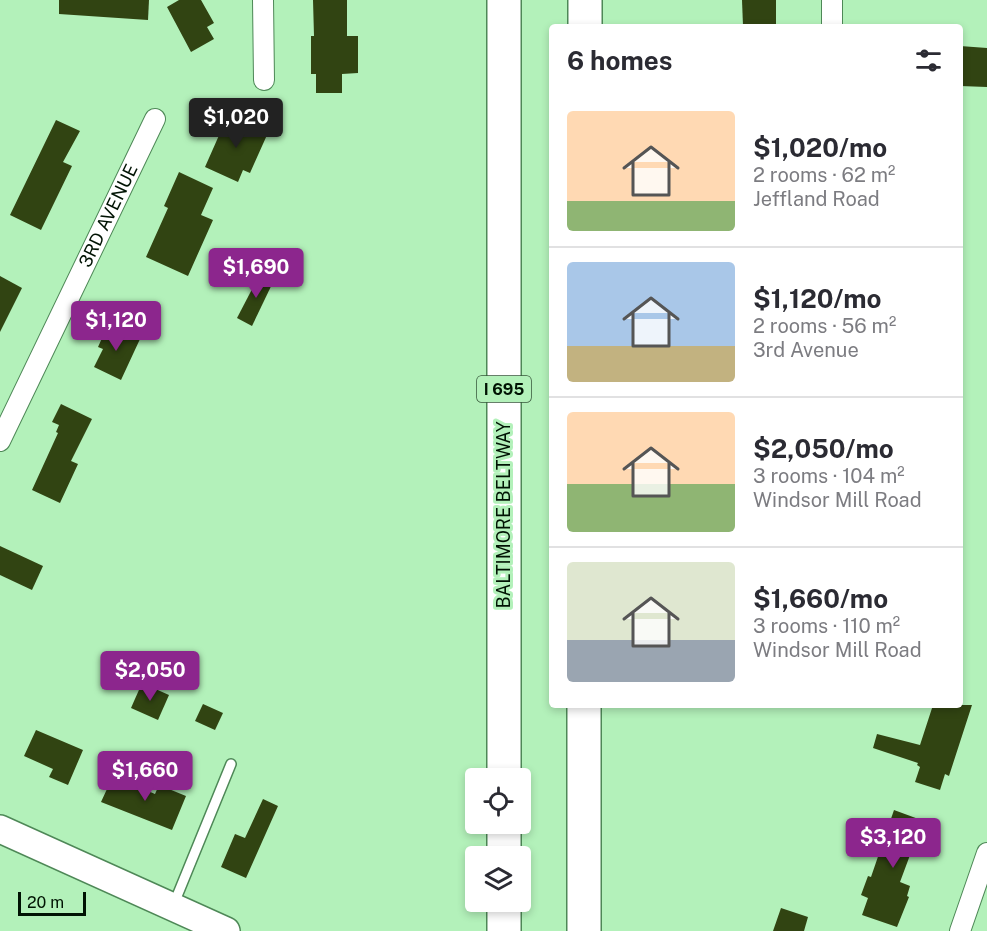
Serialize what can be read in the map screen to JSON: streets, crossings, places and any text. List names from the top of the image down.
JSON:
{
  "streets": {
    "highway": ["I 695", "BALTIMORE BELTWAY"],
    "street": ["3RD AVENUE"]
  },
  "scale_bar": "20 m",
  "page": {
    "heading": "6 homes",
    "list": [
      {
        "name": "$1,020/mo",
        "note": "2 rooms · 62 m² · Jeffland Road"
      },
      {
        "name": "$1,120/mo",
        "note": "2 rooms · 56 m² · 3rd Avenue"
      },
      {
        "name": "$2,050/mo",
        "note": "3 rooms · 104 m² · Windsor Mill Road"
      },
      {
        "name": "$1,660/mo",
        "note": "3 rooms · 110 m² · Windsor Mill Road"
      }
    ],
    "price": [
      "$1,020",
      "$1,690",
      "$1,120",
      "$2,050",
      "$1,660",
      "$3,120"
    ],
    "scale": "20 m"
  }
}
